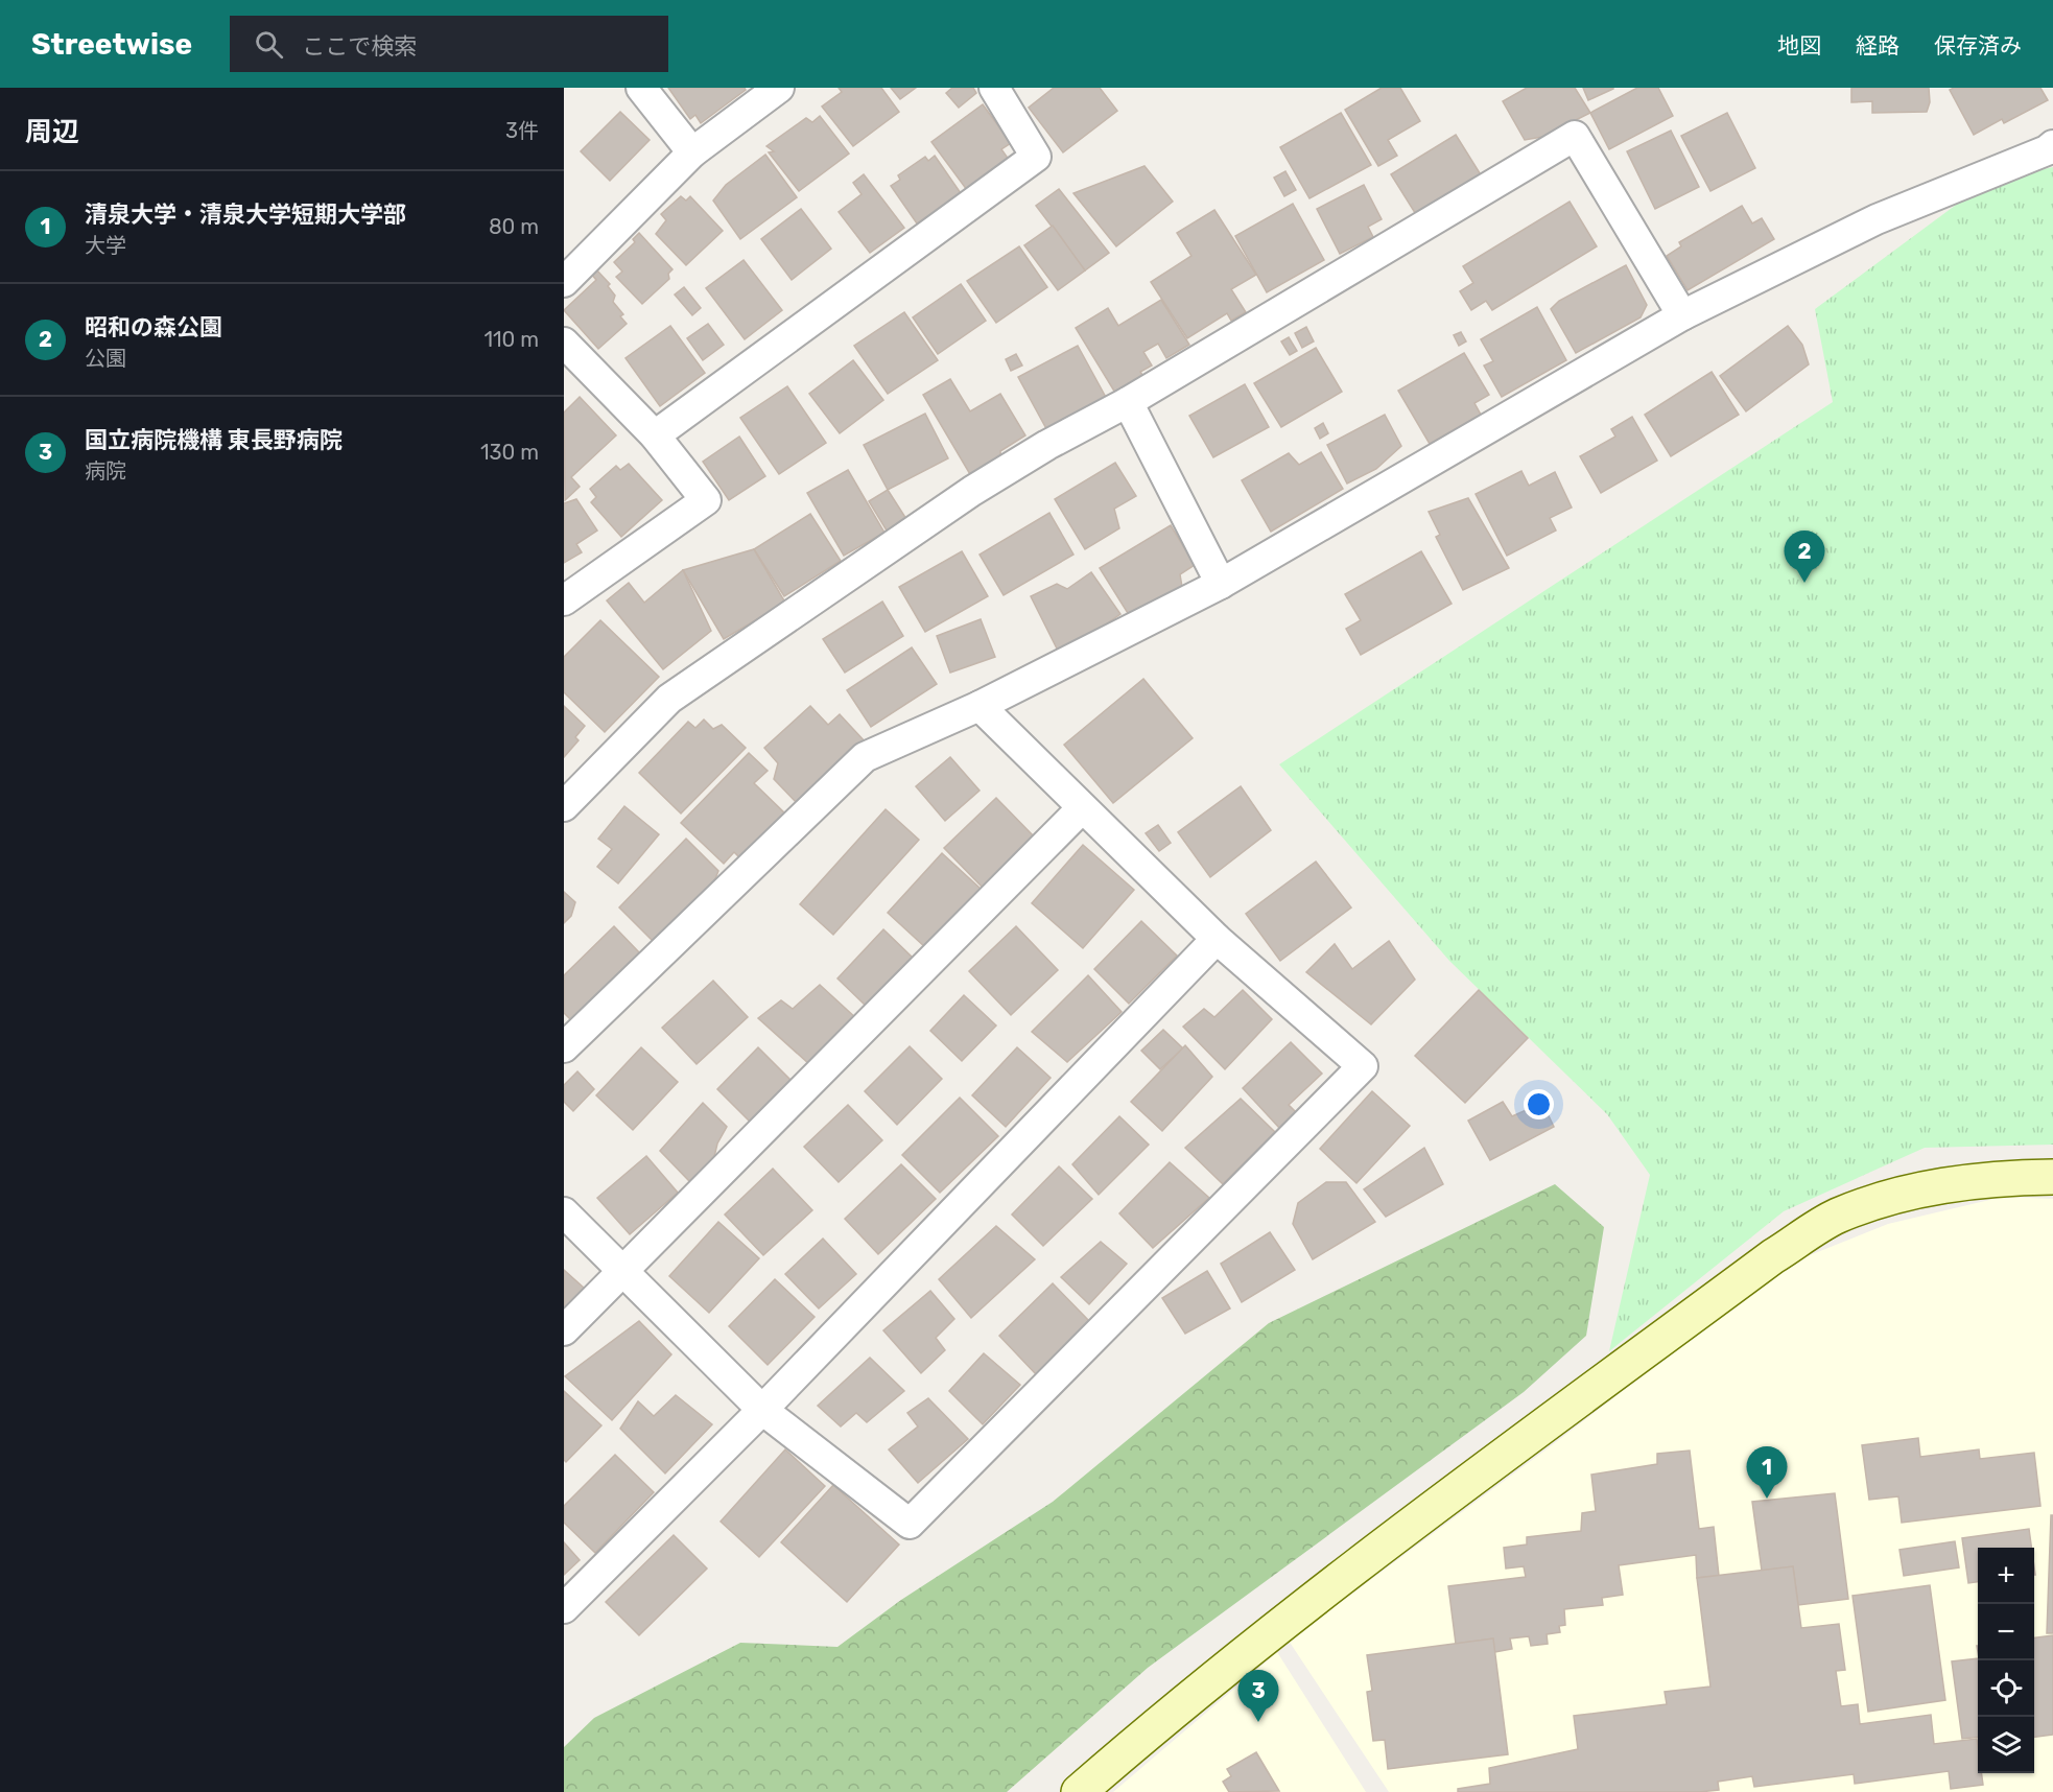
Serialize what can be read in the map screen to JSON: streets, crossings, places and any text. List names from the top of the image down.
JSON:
{
  "page": {
    "header": "Streetwise",
    "search": "ここで検索",
    "nav": ["地図", "経路", "保存済み"],
    "heading": ["周辺", "3件"],
    "list": [
      {
        "mark": "1",
        "name": "清泉大学・清泉大学短期大学部",
        "note": "大学",
        "value": "80 m"
      },
      {
        "mark": "2",
        "name": "昭和の森公園",
        "note": "公園",
        "value": "110 m"
      },
      {
        "mark": "3",
        "name": "国立病院機構 東長野病院",
        "note": "病院",
        "value": "130 m"
      }
    ],
    "pins": ["2", "1", "3"],
    "map_buttons": ["+", "−"]
  }
}
